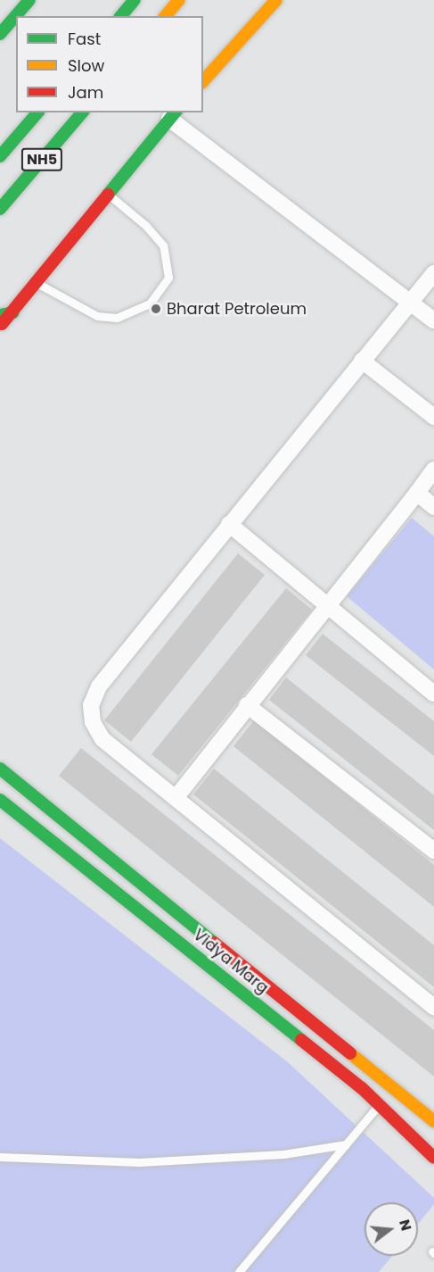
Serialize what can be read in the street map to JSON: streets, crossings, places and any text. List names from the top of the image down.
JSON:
{
  "streets": {
    "main road": ["NH5", "Vidya Marg"]
  },
  "places": ["Bharat Petroleum"],
  "legend": ["Fast", "Slow", "Jam"],
  "north": "right"
}
